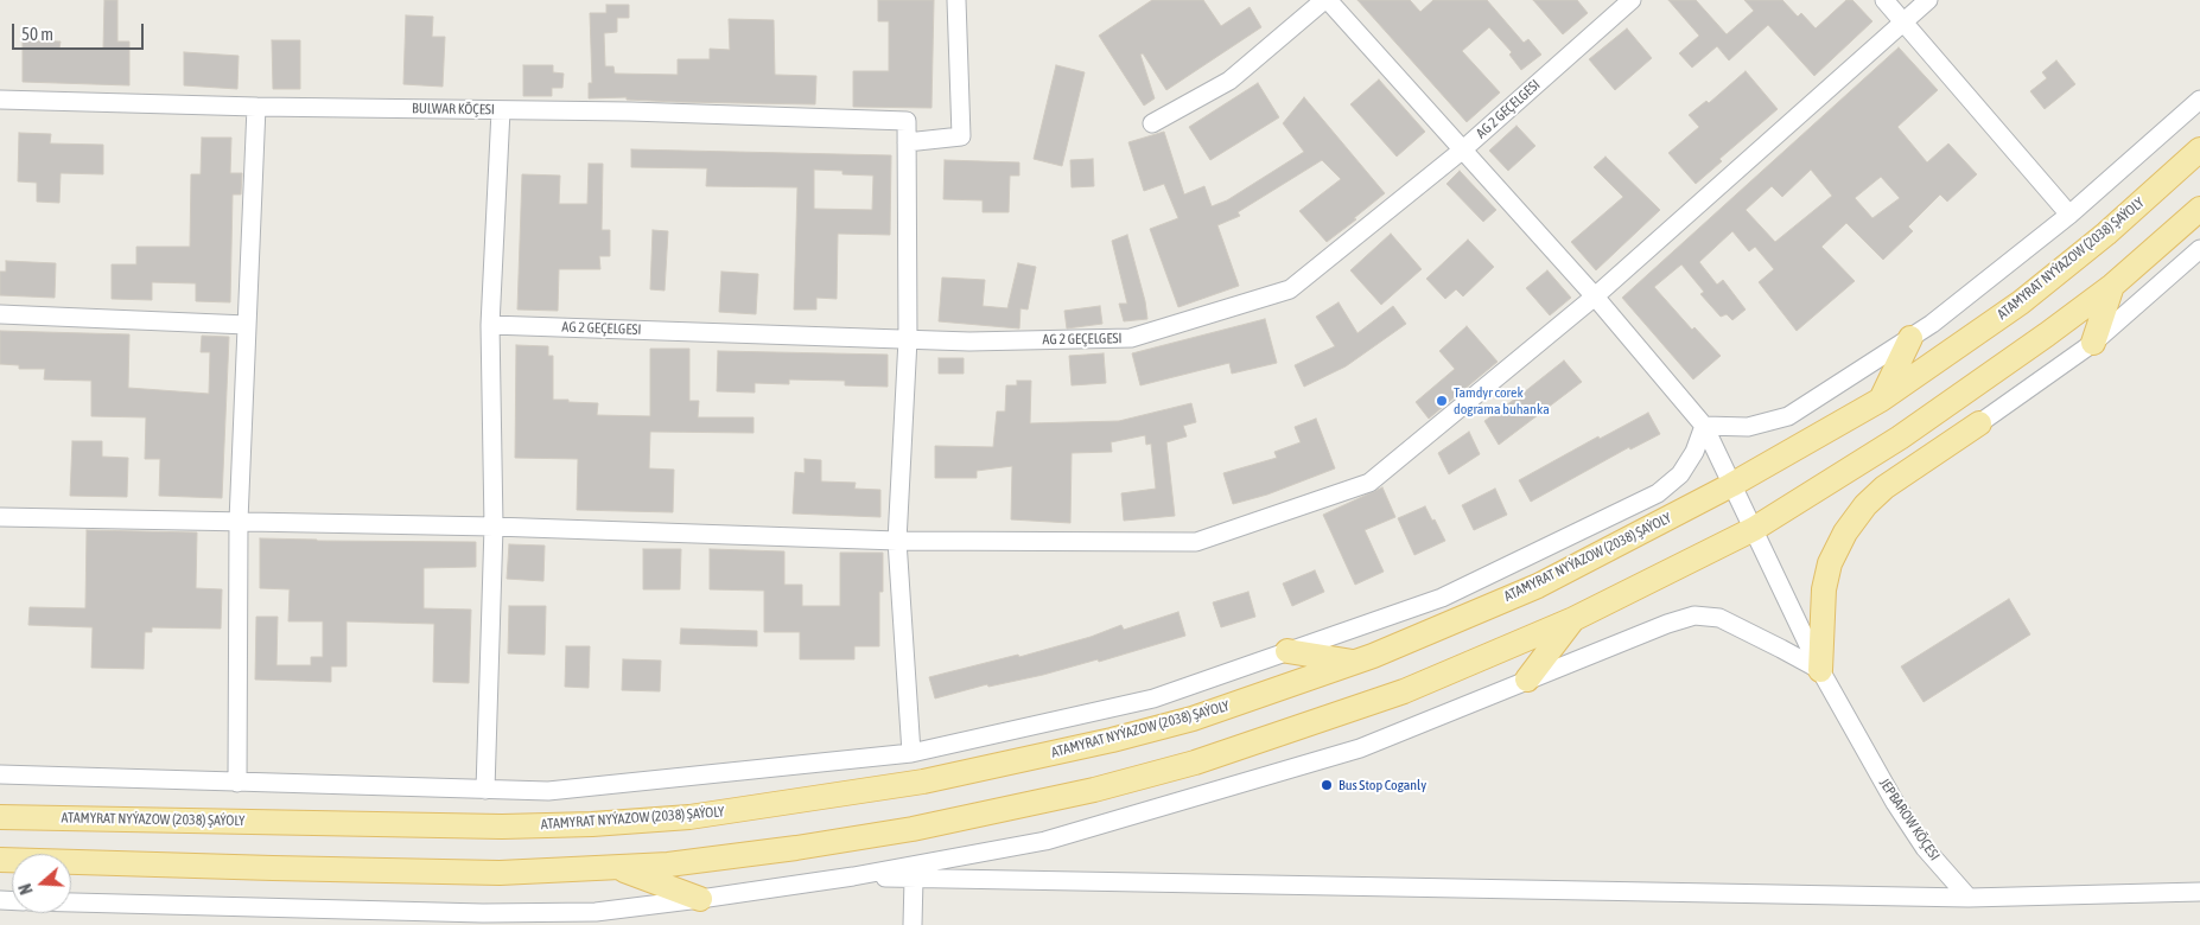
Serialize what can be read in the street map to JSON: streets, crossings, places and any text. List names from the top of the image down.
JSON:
{
  "streets": {
    "main road": ["ATAMYRAT NYÝAZOW (2038) ŞAÝOLY"],
    "street": ["BULWAR KÖÇESI", "AG 2 GEÇELGESI", "JEPBAROW KÖÇESI"]
  },
  "crossings": [
    ["AG 2 GEÇELGESI", "JEPBAROW KÖÇESI"],
    ["ATAMYRAT NYÝAZOW (2038) ŞAÝOLY", "JEPBAROW KÖÇESI"]
  ],
  "places": ["Tamdyr corek dograma buhanka", "Bus Stop Coganly"],
  "scale_bar": "50 m",
  "north": "left"
}
